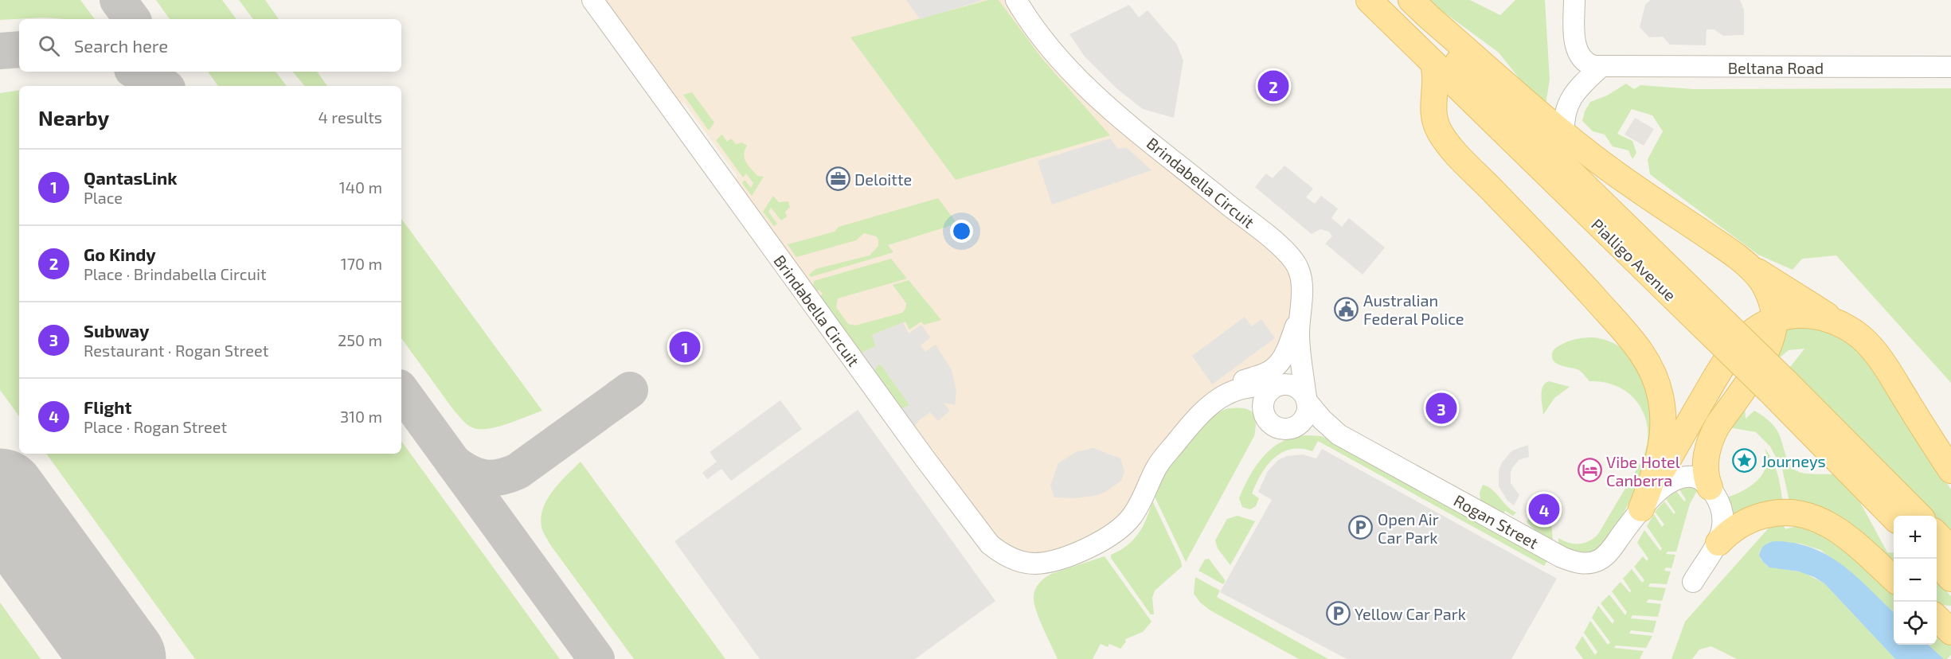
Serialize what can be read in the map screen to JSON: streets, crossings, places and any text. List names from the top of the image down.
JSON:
{
  "streets": {
    "main road": ["Pialligo Avenue"],
    "street": ["Beltana Road", "Brindabella Circuit", "Rogan Street"]
  },
  "crossings": [
    ["Brindabella Circuit", "Rogan Street"]
  ],
  "places": {
    "office": ["Deloitte"],
    "public building": ["Australian Federal Police"],
    "place": ["Journeys"],
    "hotel": ["Vibe Hotel Canberra"],
    "parking": ["Open Air Car Park", "Yellow Car Park"]
  },
  "page": {
    "search": "Search here",
    "pins": [
      "2",
      "1",
      "3",
      "4"
    ],
    "heading": ["Nearby", "4 results"],
    "list": [
      {
        "mark": "1",
        "name": "QantasLink",
        "note": "Place",
        "value": "140 m"
      },
      {
        "mark": "2",
        "name": "Go Kindy",
        "note": "Place · Brindabella Circuit",
        "value": "170 m"
      },
      {
        "mark": "3",
        "name": "Subway",
        "note": "Restaurant · Rogan Street",
        "value": "250 m"
      },
      {
        "mark": "4",
        "name": "Flight",
        "note": "Place · Rogan Street",
        "value": "310 m"
      }
    ],
    "map_buttons": ["+", "−"]
  }
}
